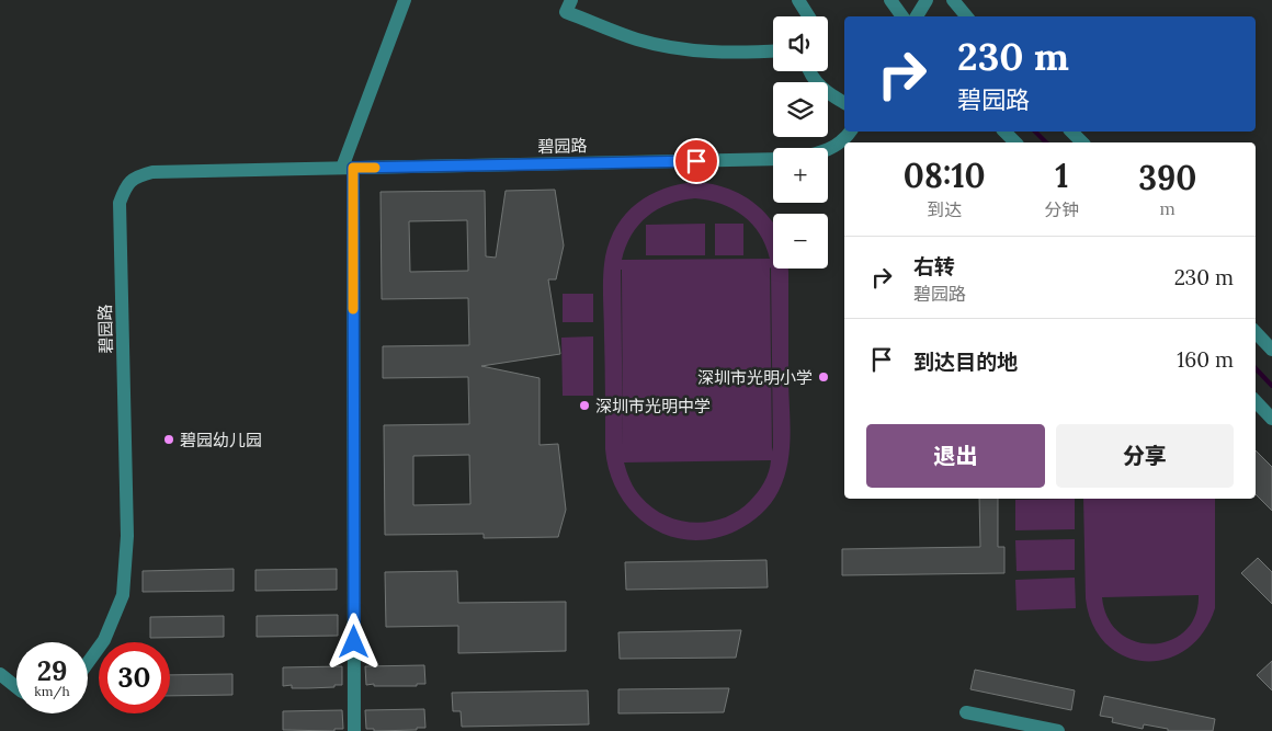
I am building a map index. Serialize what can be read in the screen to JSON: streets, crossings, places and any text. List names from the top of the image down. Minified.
{"streets":{"street":["碧园路"]},"places":["深圳市光明小学","深圳市光明中学","碧园幼儿园"],"page":{"map_buttons":["+","−"],"turn":["230 m","碧园路"],"eta":["08:10","到达","1","分钟","390","m"],"list":[{"name":"右转","note":"碧园路","value":"230 m"},{"name":"到达目的地","value":"160 m"}],"buttons":["退出","分享"],"speed":"29 km/h","limit":"30"}}
